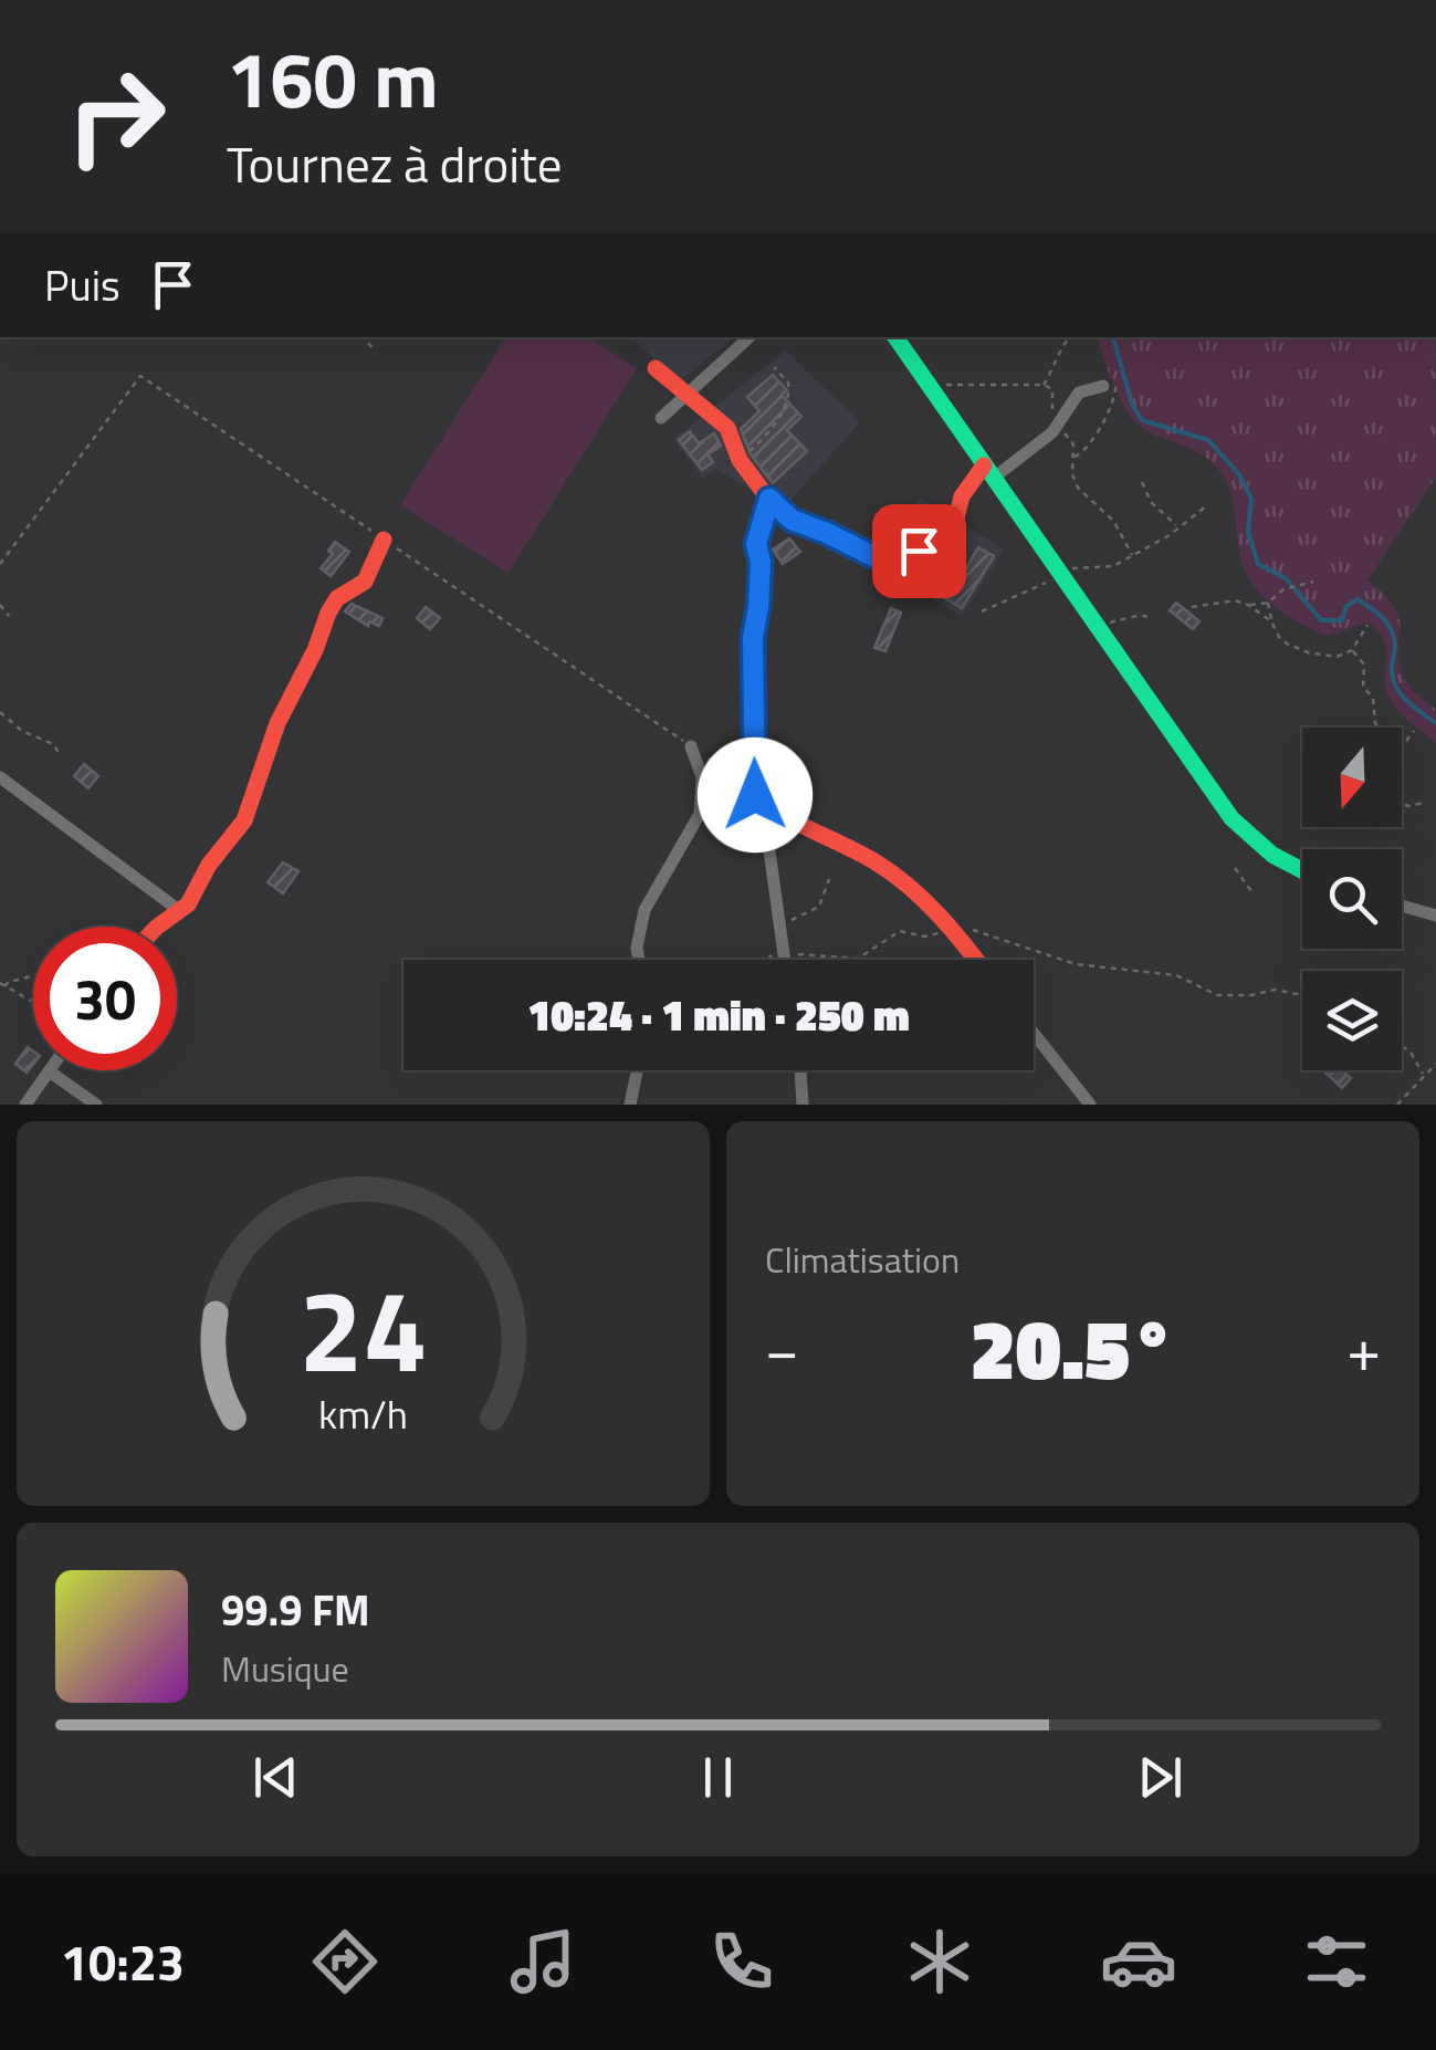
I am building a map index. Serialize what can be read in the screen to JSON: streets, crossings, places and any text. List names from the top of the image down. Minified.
{"north":"bottom","page":{"turn":["160 m","Tournez à droite"],"then":"Puis","limit":"30","trip":"10:24 · 1 min · 250 m","tile":"Climatisation","heat":["−","20.5°","+"],"song":["99.9 FM","Musique"],"tabs":"10:23","gauge":["24","km/h"]}}
